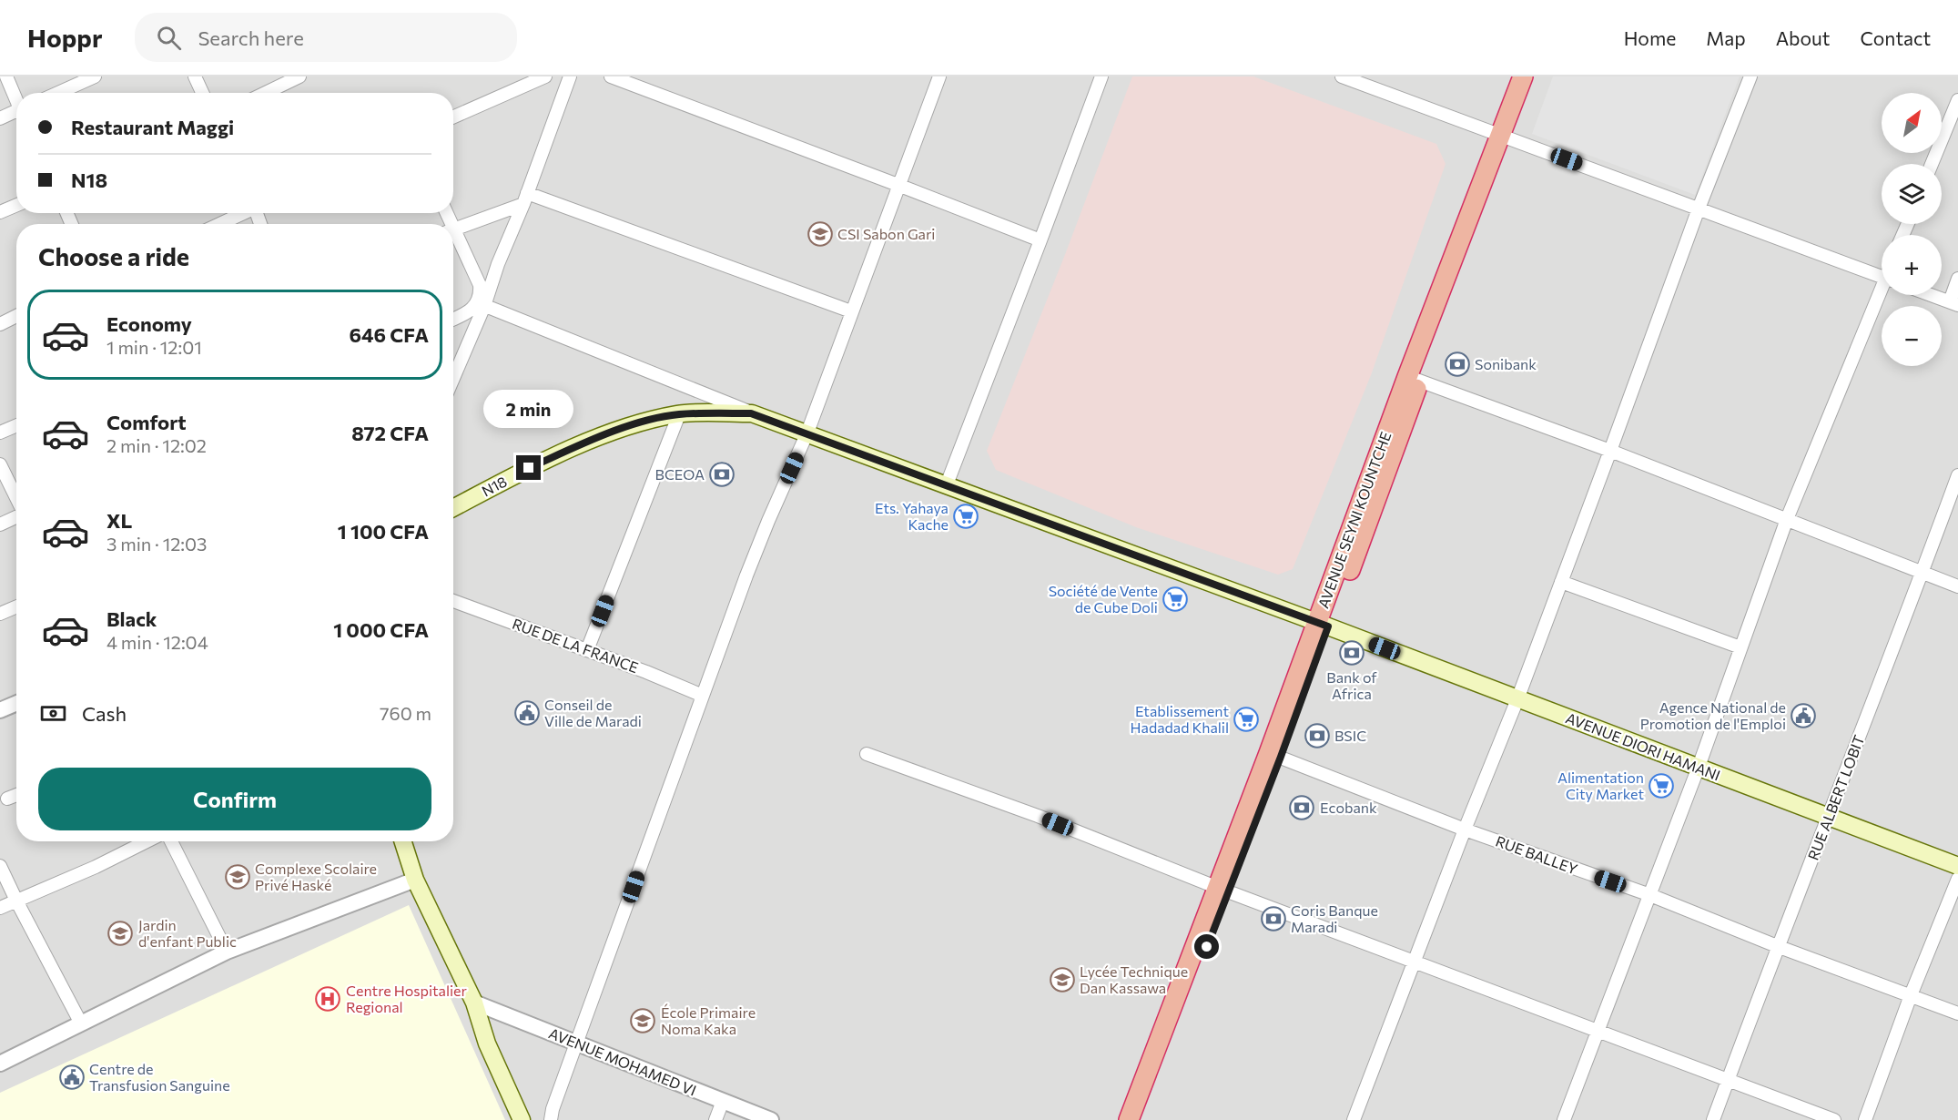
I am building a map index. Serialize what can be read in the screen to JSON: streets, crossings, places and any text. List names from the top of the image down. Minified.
{"streets":{"highway":["AVENUE SEYNI KOUNTCHE"],"main road":["N18","AVENUE DIORI HAMANI"],"street":["RUE DE LA FRANCE","RUE ALBERT LOBIT","RUE BALLEY","AVENUE MOHAMED VI"]},"crossings":[["N18","AVENUE SEYNI KOUNTCHE"],["N18","AVENUE DIORI HAMANI"],["AVENUE SEYNI KOUNTCHE","AVENUE DIORI HAMANI"],["AVENUE SEYNI KOUNTCHE","RUE BALLEY"],["AVENUE DIORI HAMANI","RUE ALBERT LOBIT"],["RUE ALBERT LOBIT","RUE BALLEY"]],"places":{"school or university":["CSI Sabon Gari","Complexe Scolaire Privé Haské","Jardin d'enfant Public","Lycée Technique Dan Kassawa","École Primaire Noma Kaka"],"bank":["Sonibank","BCEOA","Bank of Africa","BSIC","Ecobank","Coris Banque Maradi"],"supermarket":["Ets. Yahaya Kache","Société de Vente de Cube Doli","Etablissement Hadadad Khalil","Alimentation City Market"],"public building":["Conseil de Ville de Maradi","Agence National de Promotion de l'Emploi","Centre de Transfusion Sanguine"],"hospital":["Centre Hospitalier Regional"]},"north":"top right","page":{"header":"Hoppr","search":"Search here","nav":["Home","Map","About","Contact"],"map_buttons":["+","−"],"banner":["Restaurant Maggi","N18"],"heading":"Choose a ride","list":[{"name":"Economy","note":"1 min · 12:01","value":"646 CFA"},{"name":"Comfort","note":"2 min · 12:02","value":"872 CFA"},{"name":"XL","note":"3 min · 12:03","value":"1 100 CFA"},{"name":"Black","note":"4 min · 12:04","value":"1 000 CFA"}],"bubble":"2 min","pay":["Cash","760 m"],"buttons":"Confirm"}}
